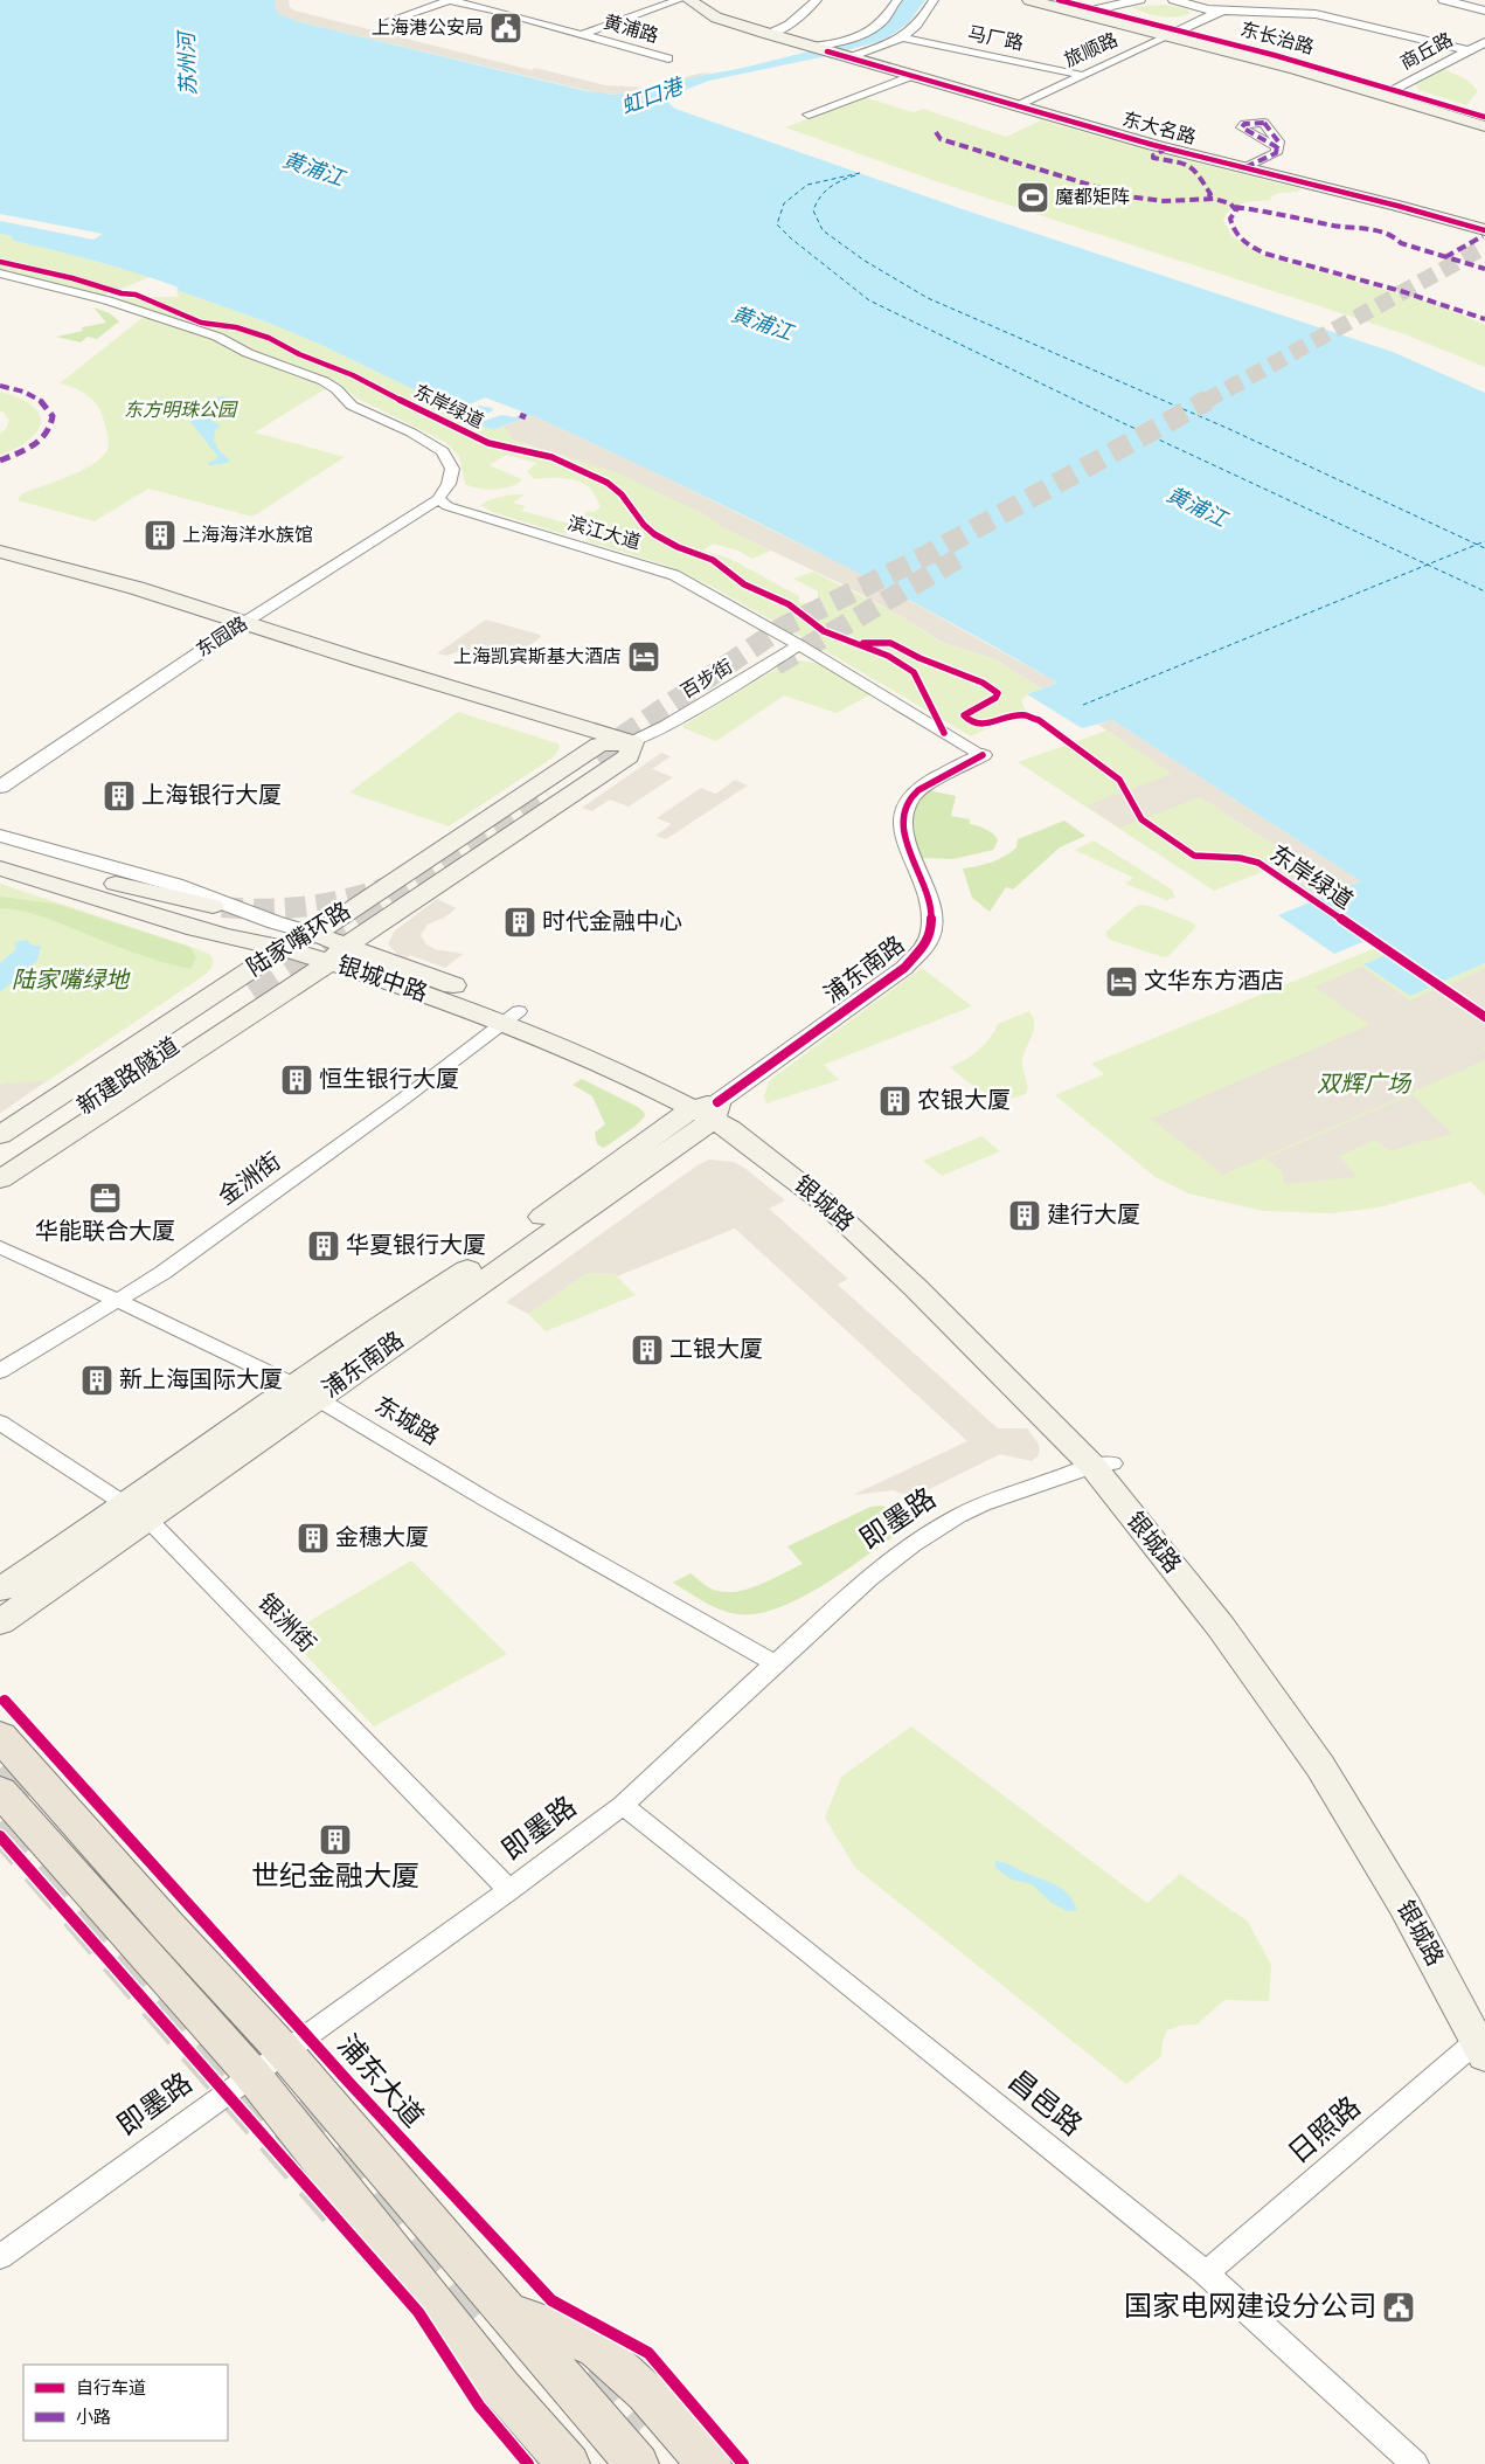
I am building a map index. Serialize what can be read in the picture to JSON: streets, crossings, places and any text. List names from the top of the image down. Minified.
{"streets":{"main road":["东长治路","东大名路","陆家嘴环路","浦东南路","银城中路","新建路隧道","银城路","浦东大道"],"street":["黄浦路","马厂路","旅顺路","商丘路","滨江大道","东园路","百步街","金洲街","东城路","即墨路","银洲街","昌邑路","日照路"],"cycle path":["东岸绿道"]},"crossings":[["马厂路","旅顺路"],["东长治路","旅顺路"],["东长治路","商丘路"],["旅顺路","东大名路"],["滨江大道","东园路"],["滨江大道","百步街"],["滨江大道","浦东南路"],["百步街","陆家嘴环路"],["陆家嘴环路","银城中路"],["陆家嘴环路","新建路隧道"],["浦东南路","银城中路"],["浦东南路","银城路"],["浦东南路","东城路"],["浦东南路","银洲街"],["银城中路","金洲街"],["银城中路","银城路"],["金洲街","东城路"],["银城路","即墨路"],["银城路","日照路"],["东城路","即墨路"],["即墨路","银洲街"],["即墨路","浦东大道"],["即墨路","昌邑路"],["昌邑路","日照路"]],"water":["苏州河","虹口港","黄浦江"],"parks":["东方明珠公园","陆家嘴绿地","双辉广场"],"places":{"public building":["上海港公安局","国家电网建设分公司"],"sports":["魔都矩阵"],"building":["上海海洋水族馆","上海银行大厦","时代金融中心","恒生银行大厦","农银大厦","建行大厦","华夏银行大厦","工银大厦","新上海国际大厦","金穗大厦","世纪金融大厦"],"hotel":["上海凯宾斯基大酒店","文华东方酒店"],"office":["华能联合大厦"]},"legend":["自行车道","小路"]}
